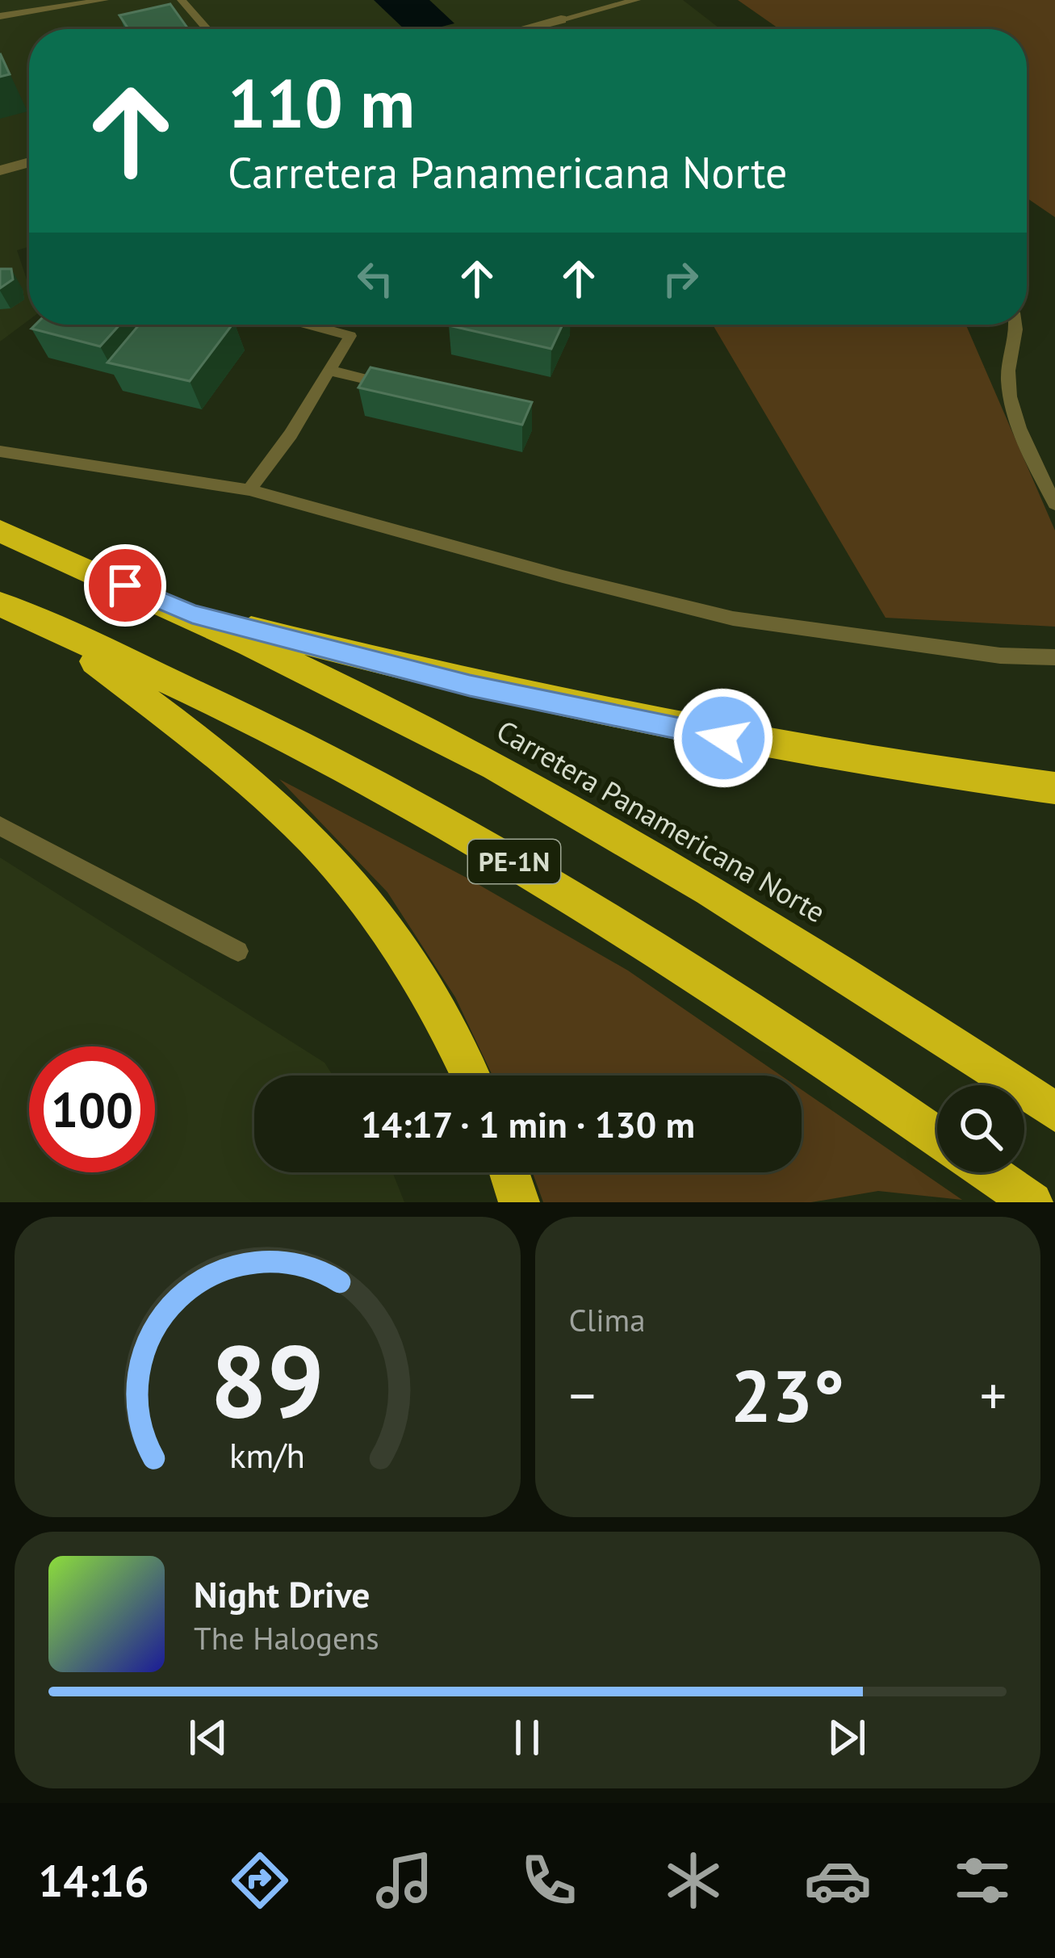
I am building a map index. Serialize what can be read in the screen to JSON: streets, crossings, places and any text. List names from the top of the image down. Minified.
{"streets":{"highway":["Carretera Panamericana Norte","PE-1N"]},"page":{"turn":["110 m","Carretera Panamericana Norte"],"limit":"100","trip":"14:17 · 1 min · 130 m","tile":"Clima","heat":["−","23°","+"],"song":["Night Drive","The Halogens"],"tabs":"14:16","gauge":["89","km/h"]}}
